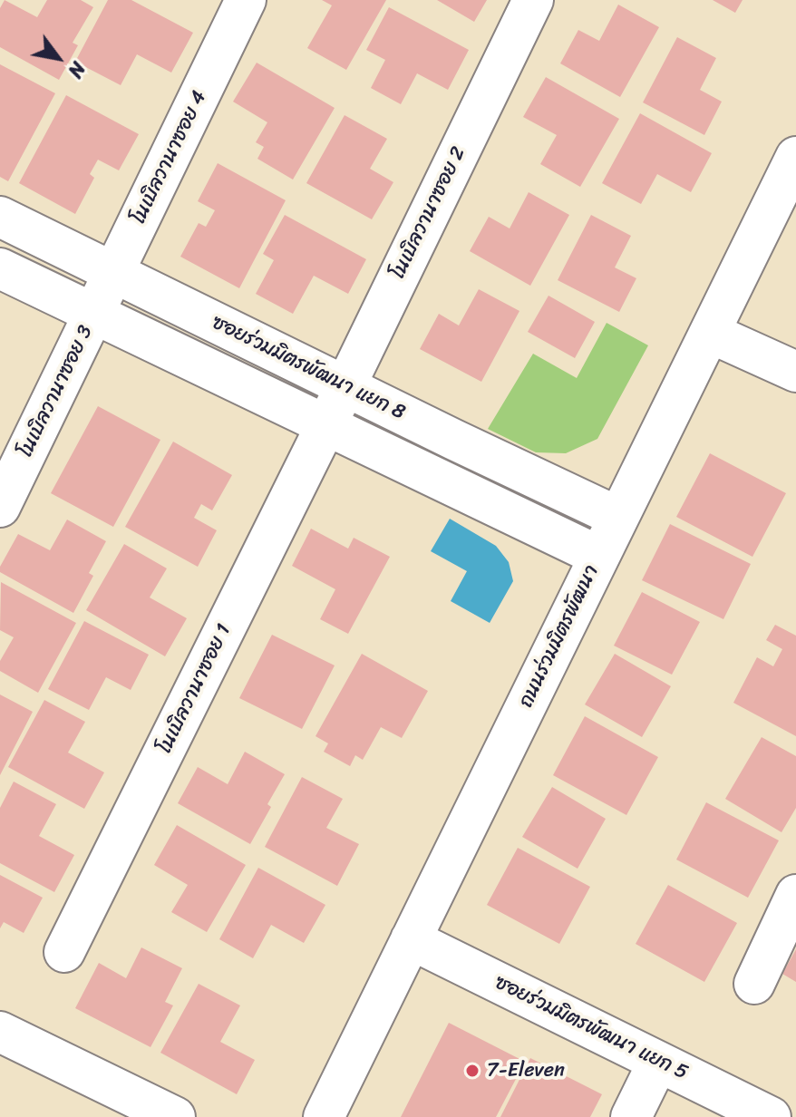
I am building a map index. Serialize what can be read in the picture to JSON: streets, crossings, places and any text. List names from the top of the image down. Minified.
{"streets":{"street":["โนเบิลวานาซอย 4","โนเบิลวานาซอย 2","ซอยร่วมมิตรพัฒนา แยก 8","โนเบิลวานาซอย 3","ถนนร่วมมิตรพัฒนา","โนเบิลวานาซอย 1","ซอยร่วมมิตรพัฒนา แยก 5"]},"crossings":[["โนเบิลวานาซอย 4","ซอยร่วมมิตรพัฒนา แยก 8"],["โนเบิลวานาซอย 4","โนเบิลวานาซอย 3"],["โนเบิลวานาซอย 2","ซอยร่วมมิตรพัฒนา แยก 8"],["โนเบิลวานาซอย 2","โนเบิลวานาซอย 1"],["ซอยร่วมมิตรพัฒนา แยก 8","ถนนร่วมมิตรพัฒนา"],["ถนนร่วมมิตรพัฒนา","ซอยร่วมมิตรพัฒนา แยก 5"]],"places":["7-Eleven"],"north":"bottom right"}
